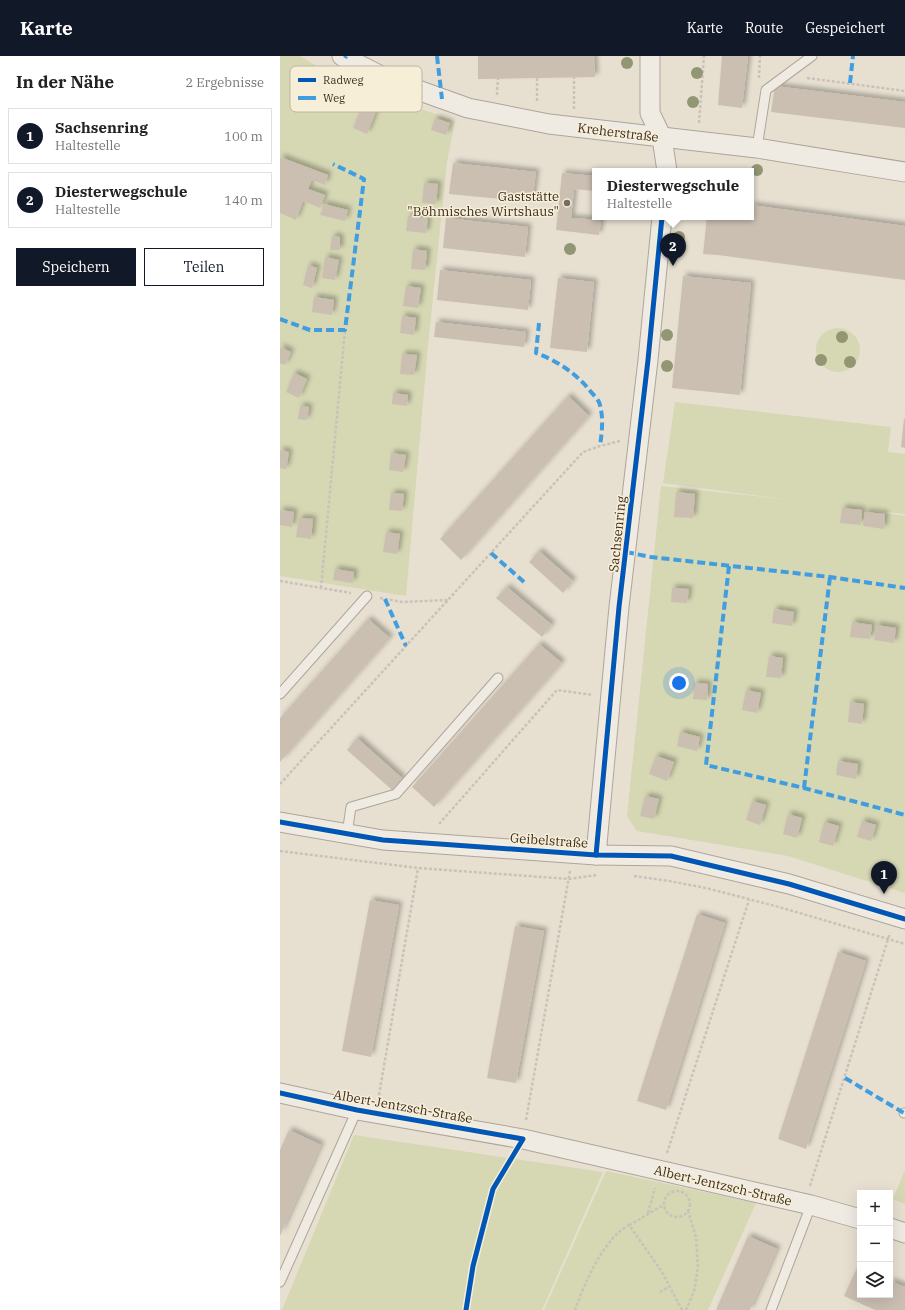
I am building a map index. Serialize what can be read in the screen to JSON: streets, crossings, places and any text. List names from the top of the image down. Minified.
{"streets":{"street":["Kreherstraße","Sachsenring","Geibelstraße","Albert-Jentzsch-Straße"]},"crossings":[["Sachsenring","Geibelstraße"]],"places":["Gaststätte \"Böhmisches Wirtshaus\""],"legend":["Radweg","Weg"],"page":{"header":"Karte","nav":["Karte","Route","Gespeichert"],"heading":["In der Nähe","2 Ergebnisse"],"list":[{"mark":"1","name":"Sachsenring","note":"Haltestelle","value":"100 m"},{"mark":"2","name":"Diesterwegschule","note":"Haltestelle","value":"140 m"}],"popup":["Diesterwegschule","Haltestelle"],"pins":["2","1"],"buttons":["Speichern","Teilen"],"map_buttons":["+","−"]}}
